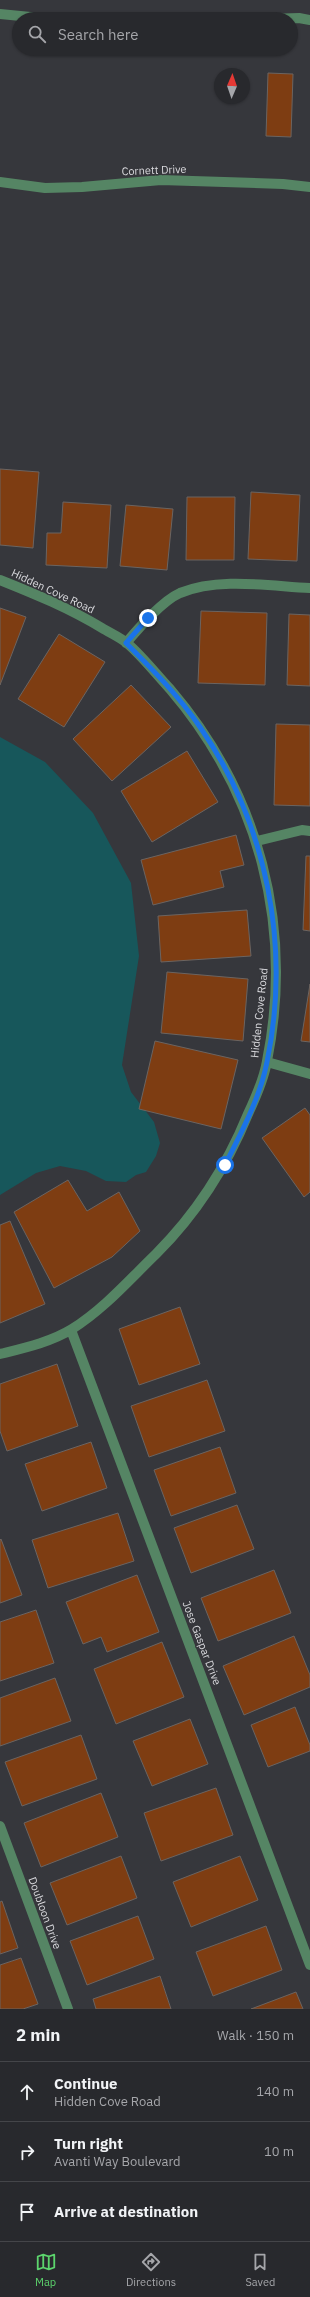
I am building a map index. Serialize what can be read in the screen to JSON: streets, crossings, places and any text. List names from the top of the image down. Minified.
{"streets":{"street":["Cornett Drive","Hidden Cove Road","Jose Gaspar Drive","Doubloon Drive"]},"crossings":[["Hidden Cove Road","Jose Gaspar Drive"]],"north":"top","page":{"search":"Search here","heading":["2 min","Walk · 150 m"],"list":[["Continue","Hidden Cove Road","140 m"],["Turn right","Avanti Way Boulevard","10 m"],"Arrive at destination"],"nav":["Map","Directions","Saved"]}}
